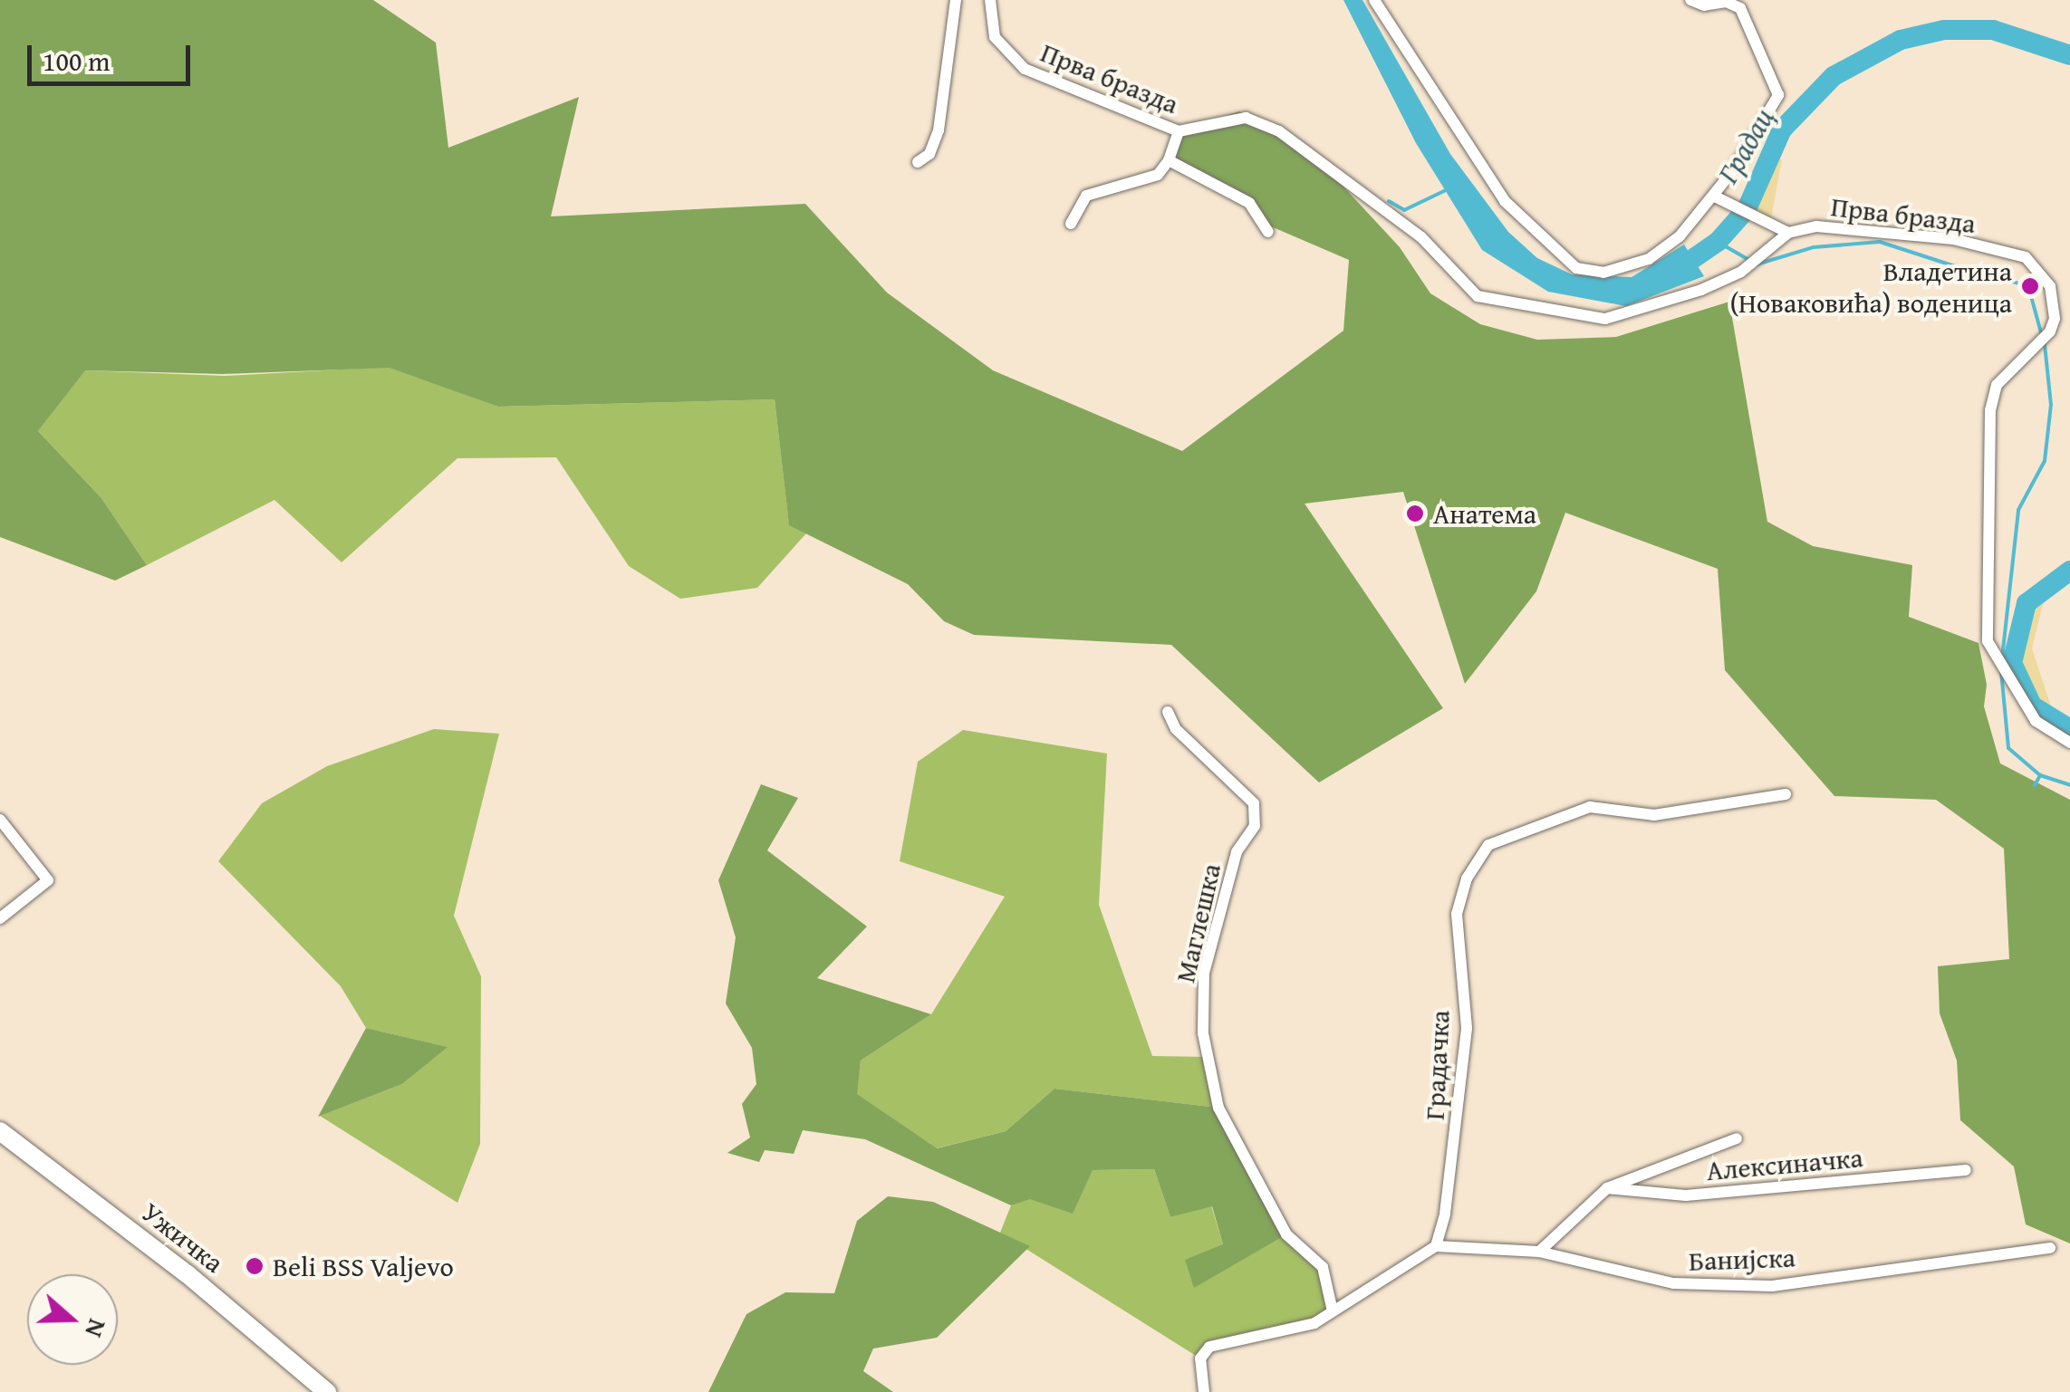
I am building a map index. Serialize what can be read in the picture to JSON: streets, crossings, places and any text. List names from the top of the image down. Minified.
{"streets":{"main road":["Ужичка"],"street":["Прва бразда","Маглешка","Градачка","Алексиначка","Банијска"]},"crossings":[["Градачка","Банијска"]],"water":["Градац"],"places":["Владетина (Новаковића) воденица","Анатема","Beli BSS Valjevo"],"scale_bar":"100 m","north":"right"}
